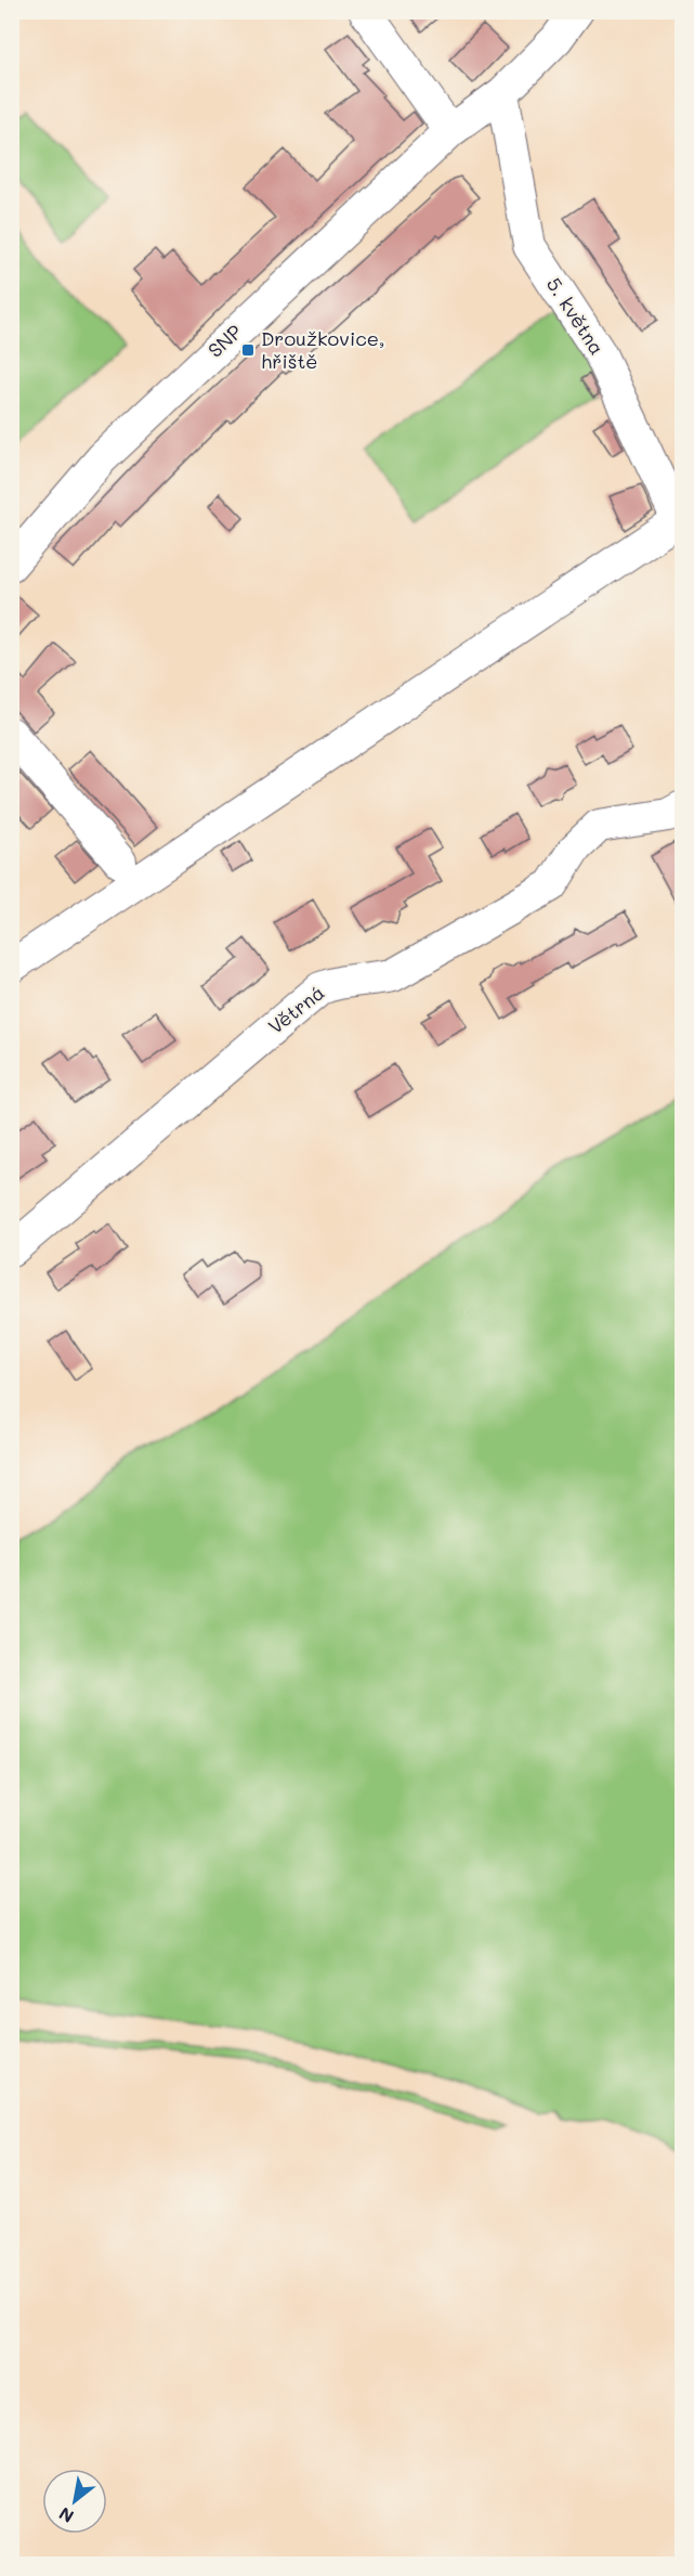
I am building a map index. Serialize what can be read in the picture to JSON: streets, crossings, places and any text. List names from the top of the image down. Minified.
{"streets":{"street":["5. května","SNP","Větrná"]},"crossings":[["5. května","SNP"]],"places":{"transit":["Droužkovice, hřiště"]},"north":"bottom left"}
